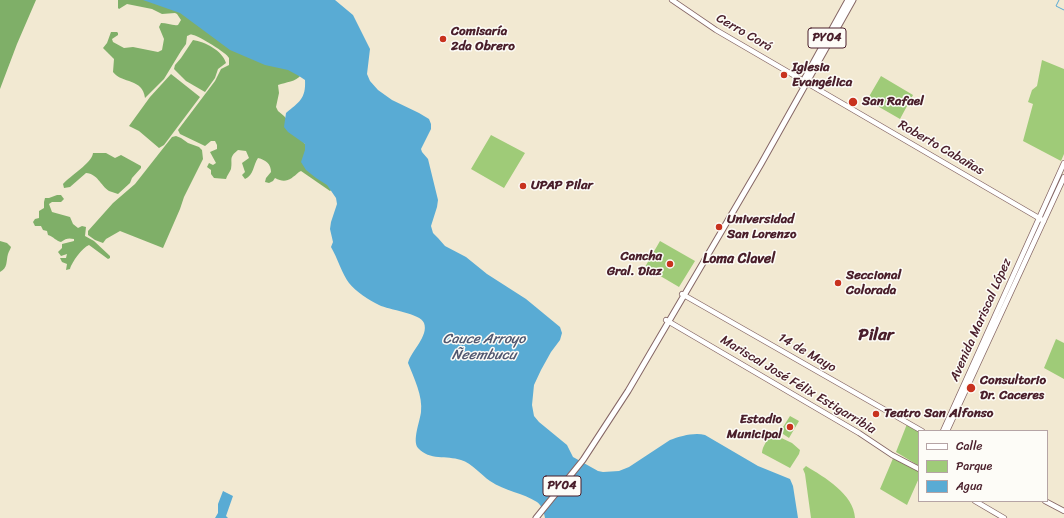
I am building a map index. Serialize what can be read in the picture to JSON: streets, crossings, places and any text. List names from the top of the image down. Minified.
{"streets":{"main road":["Cerro Corá","PY04","Roberto Cabañas","Avenida Mariscal López","14 de Mayo","Mariscal José Félix Estigarribia"]},"crossings":[["Cerro Corá","PY04"],["Cerro Corá","Roberto Cabañas"],["PY04","Roberto Cabañas"],["PY04","14 de Mayo"],["PY04","Mariscal José Félix Estigarribia"],["Roberto Cabañas","Avenida Mariscal López"]],"districts":["Loma Clavel","Pilar"],"water":["Cauce Arroyo Ñeembucu"],"places":["Comisaría 2da Obrero","Iglesia Evangélica","San Rafael","UPAP Pilar","Universidad San Lorenzo","Cancha Gral. Diaz","Seccional Colorada","Consultorio Dr. Caceres","Teatro San Alfonso","Estadio Municipal"],"legend":["Calle","Parque","Agua"]}
